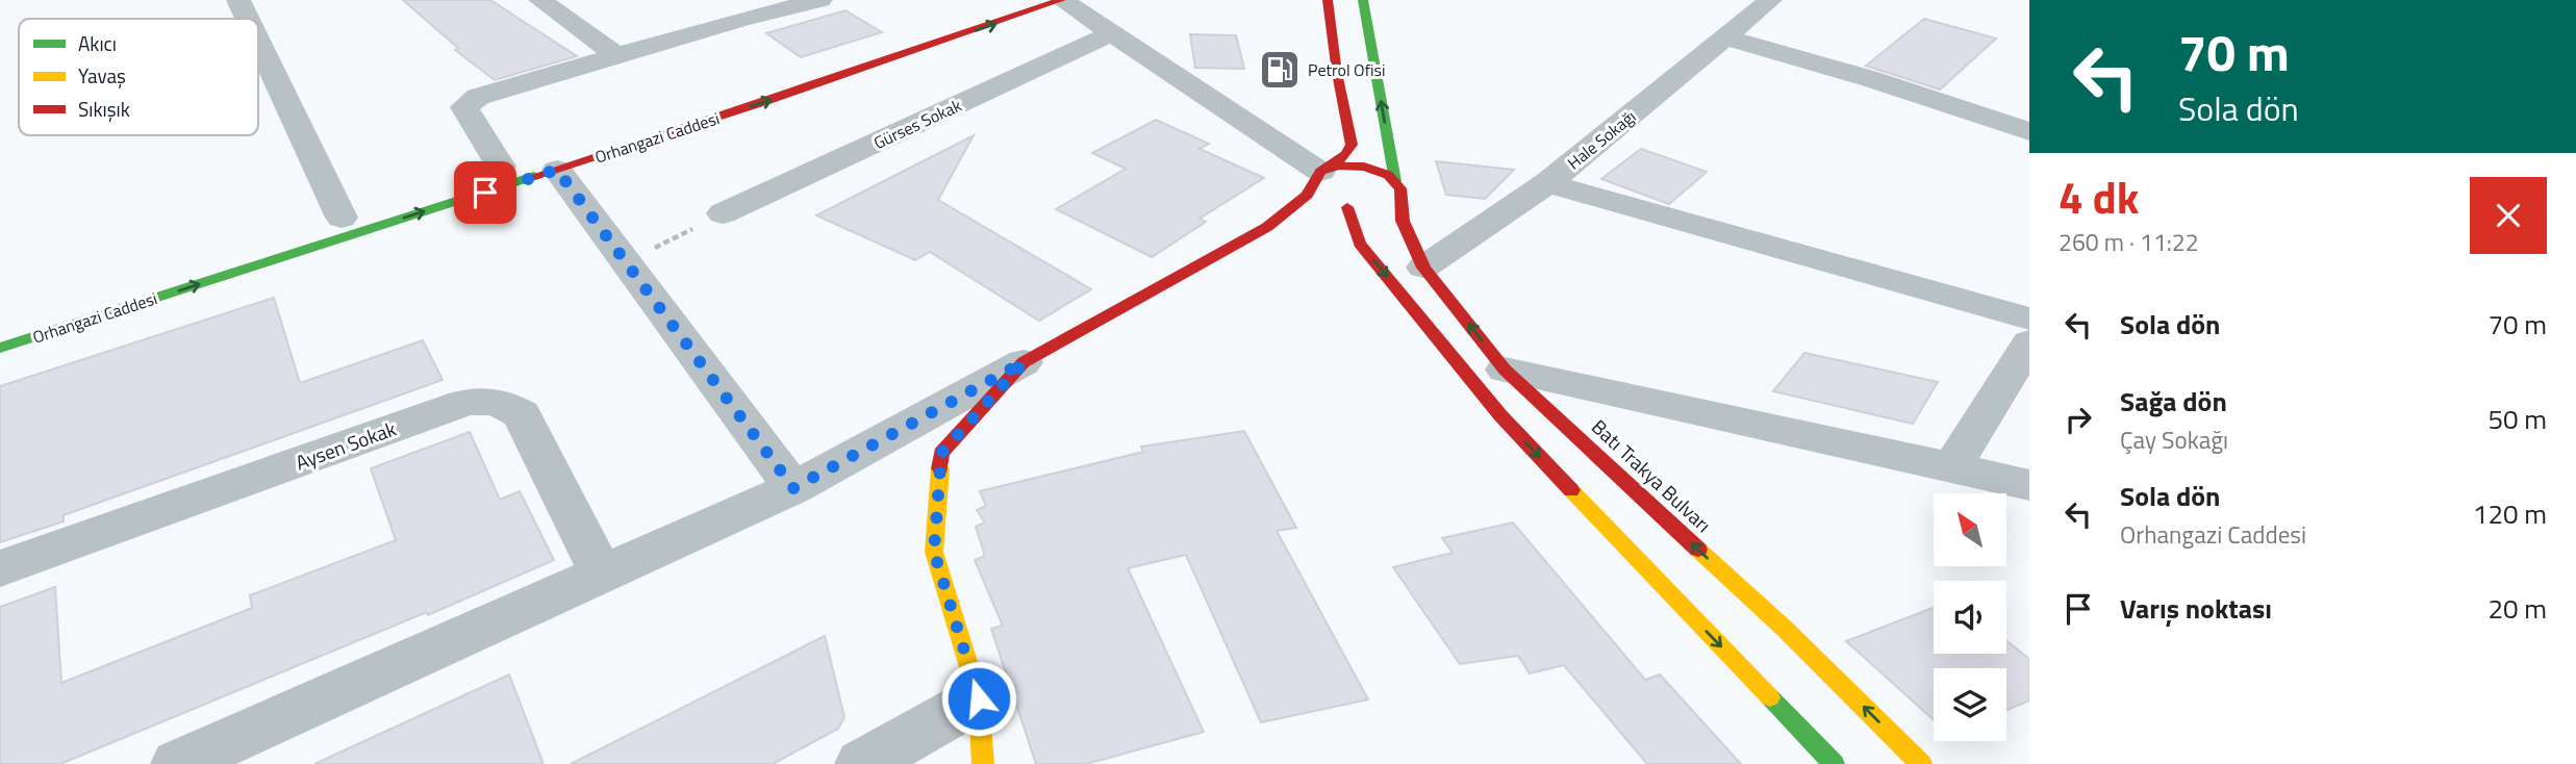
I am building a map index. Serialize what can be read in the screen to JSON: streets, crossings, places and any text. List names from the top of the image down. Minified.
{"streets":{"main road":["Orhangazi Caddesi","Batı Trakya Bulvarı"],"street":["Gürses Sokak","Hale Sokağı","Aysen Sokak"]},"crossings":[["Hale Sokağı","Batı Trakya Bulvarı"]],"one_way":["Orhangazi Caddesi"],"places":{"fuel station":["Petrol Ofisi"]},"legend":["Akıcı","Yavaş","Sıkışık"],"north":"top left","page":{"turn":["70 m","Sola dön"],"heading":["4 dk","260 m · 11:22"],"list":[{"name":"Sola dön","value":"70 m"},{"name":"Sağa dön","note":"Çay Sokağı","value":"50 m"},{"name":"Sola dön","note":"Orhangazi Caddesi","value":"120 m"},{"name":"Varış noktası","value":"20 m"}]}}
